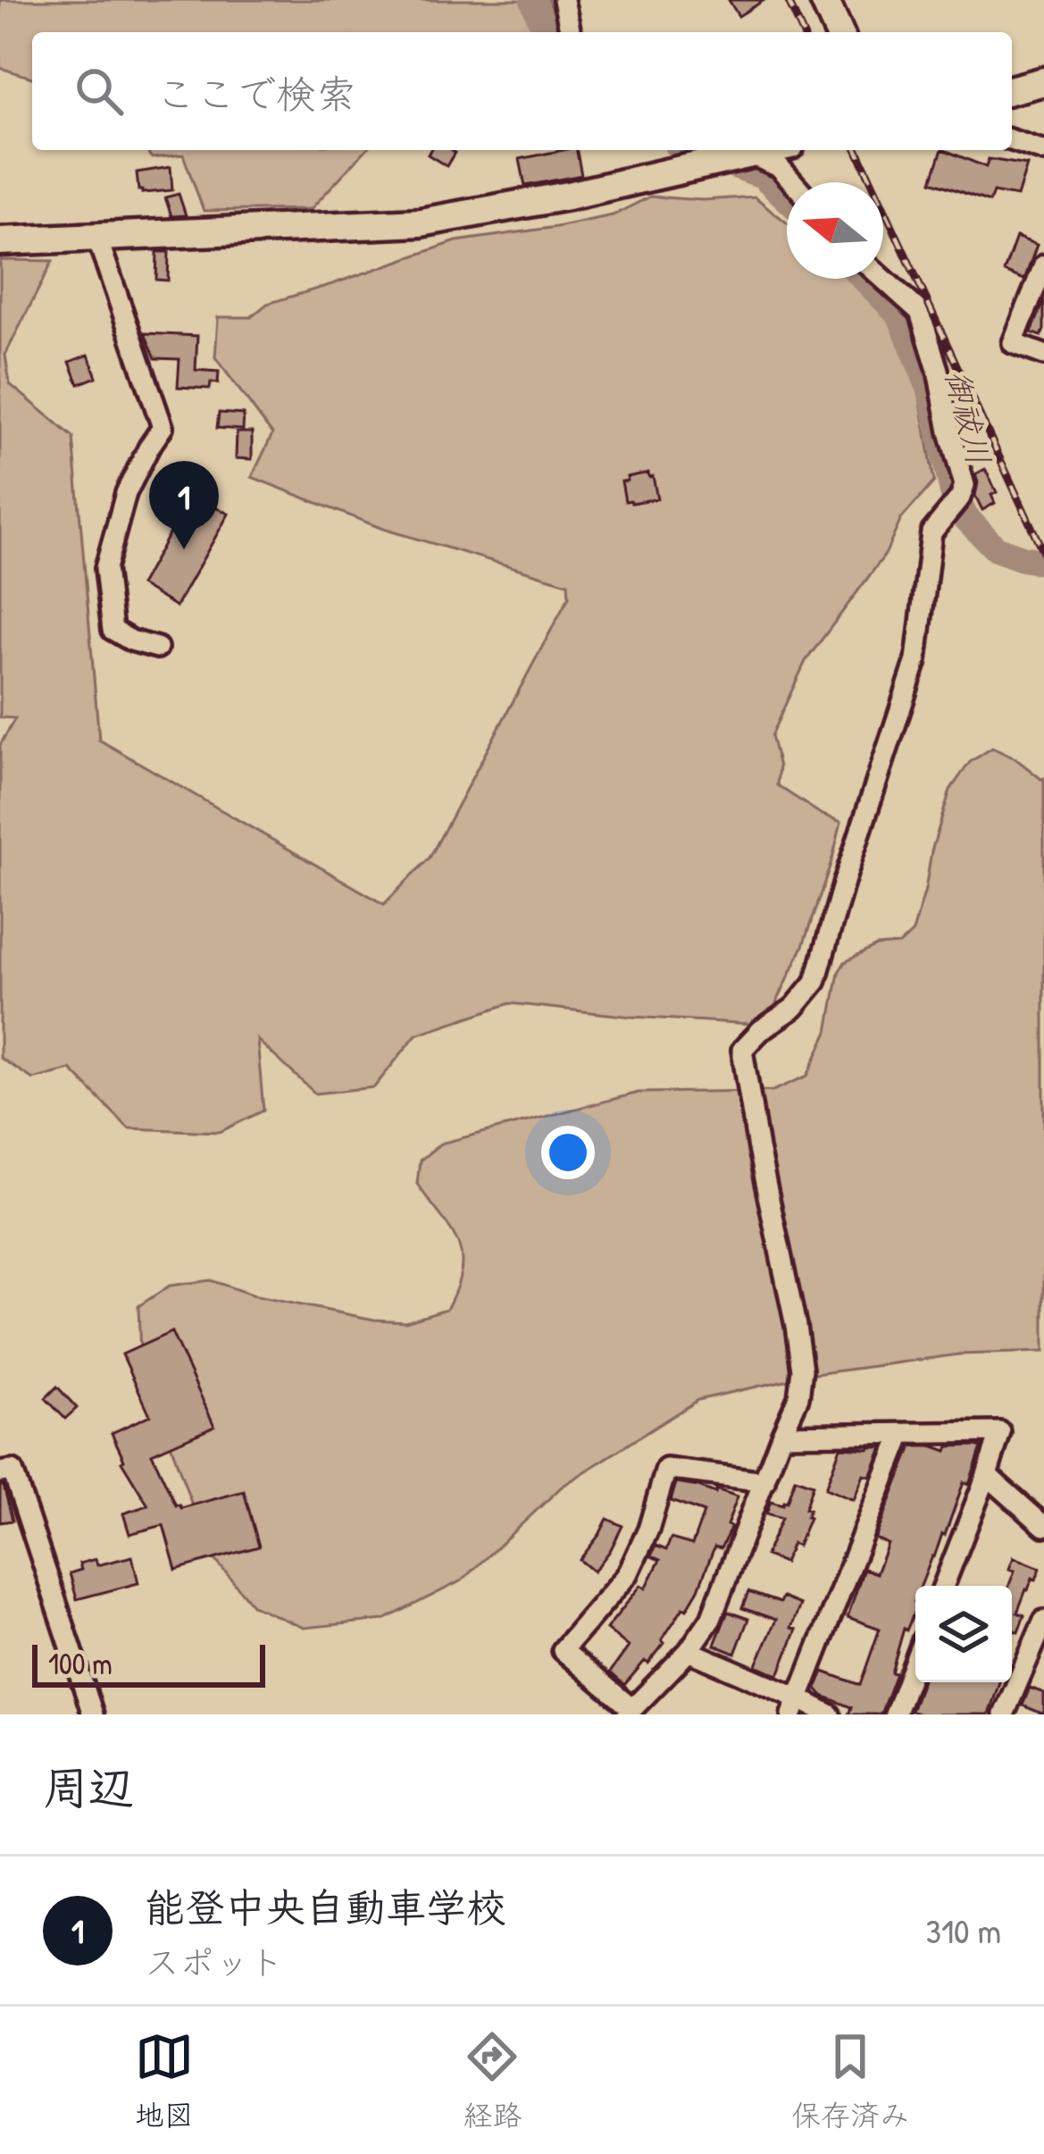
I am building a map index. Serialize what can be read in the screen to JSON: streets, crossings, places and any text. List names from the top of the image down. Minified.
{"water":["御祓川"],"scale_bar":"100 m","north":"left","page":{"search":"ここで検索","pins":"1","scale":"100 m","heading":"周辺","list":[{"mark":"1","name":"能登中央自動車学校","note":"スポット","value":"310 m"}],"nav":["地図","経路","保存済み"]}}
